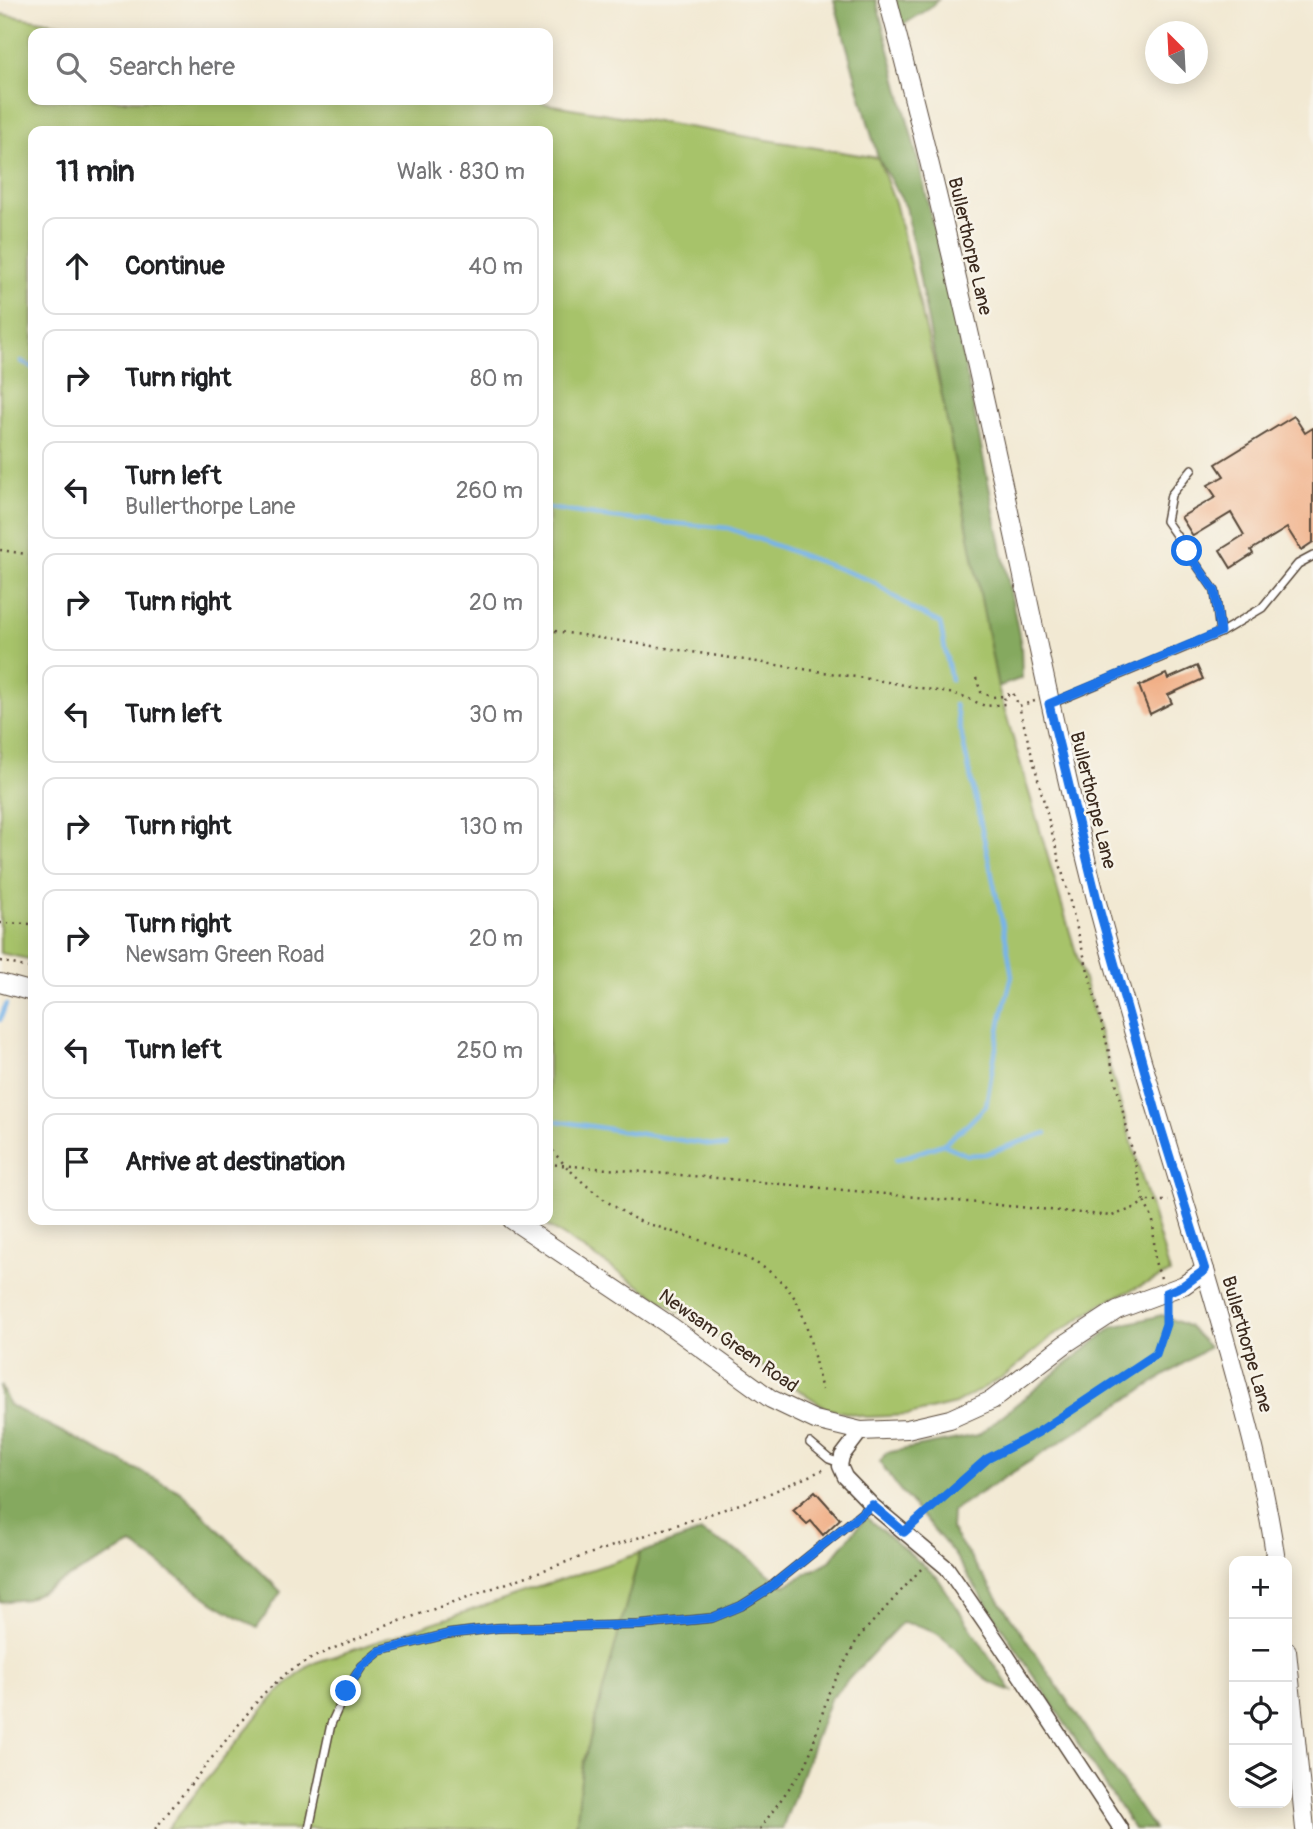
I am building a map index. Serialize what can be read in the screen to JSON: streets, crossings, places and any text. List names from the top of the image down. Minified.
{"streets":{"street":["Bullerthorpe Lane","Newsam Green Road"]},"crossings":[["Bullerthorpe Lane","Newsam Green Road"]],"north":"top left","page":{"search":"Search here","heading":["11 min","Walk · 830 m"],"list":[["Continue","40 m"],["Turn right","80 m"],["Turn left","Bullerthorpe Lane","260 m"],["Turn right","20 m"],["Turn left","30 m"],["Turn right","130 m"],["Turn right","Newsam Green Road","20 m"],["Turn left","250 m"],"Arrive at destination"],"map_buttons":["+","−"]}}
